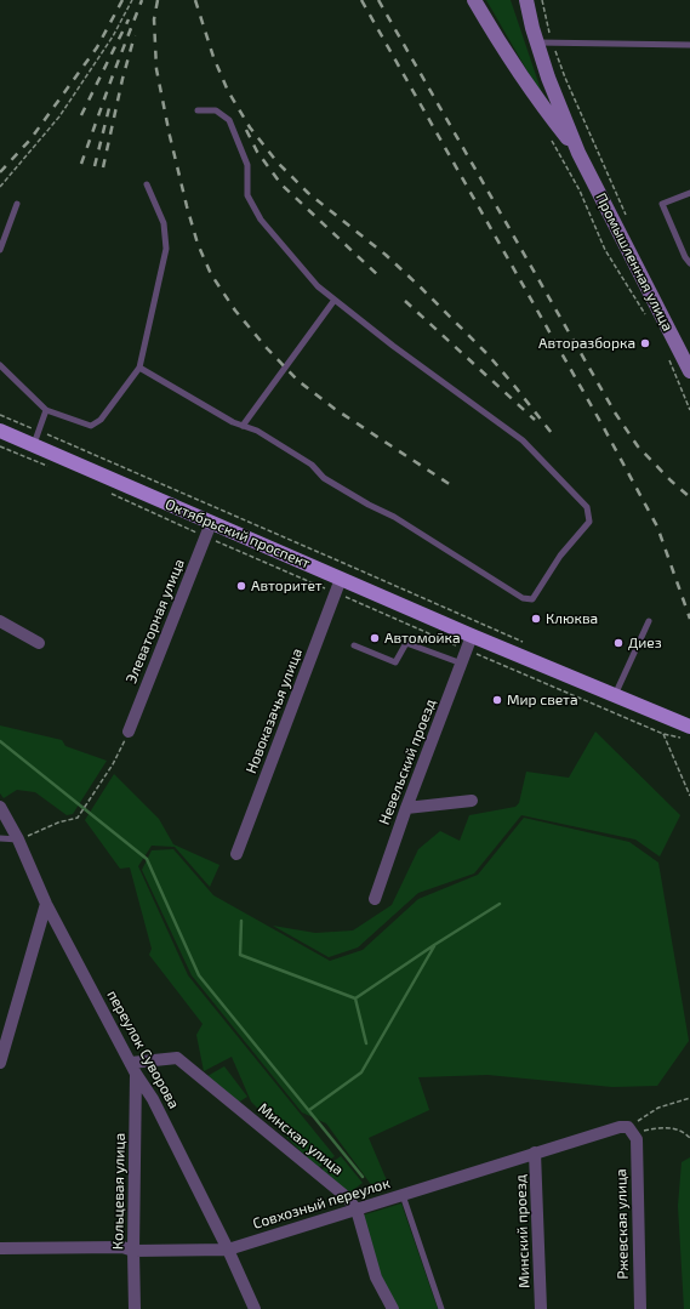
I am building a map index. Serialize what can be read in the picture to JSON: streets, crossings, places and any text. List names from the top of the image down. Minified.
{"streets":{"main road":["Промышленная улица","Октябрьский проспект"],"street":["Элеваторная улица","Новоказачья улица","Невельский проезд","переулок Суворова","Минская улица","Кольцевая улица","Совхозный переулок","Ржевская улица","Минский проезд"]},"crossings":[["Октябрьский проспект","Элеваторная улица"],["Октябрьский проспект","Новоказачья улица"],["Октябрьский проспект","Невельский проезд"],["переулок Суворова","Минская улица"],["переулок Суворова","Кольцевая улица"],["переулок Суворова","Совхозный переулок"],["Минская улица","Кольцевая улица"],["Минская улица","Совхозный переулок"],["Кольцевая улица","Совхозный переулок"],["Совхозный переулок","Ржевская улица"],["Совхозный переулок","Минский проезд"]],"places":["Авторазборка","Авторитет","Клюква","Автомойка","Диез","Мир света"]}
